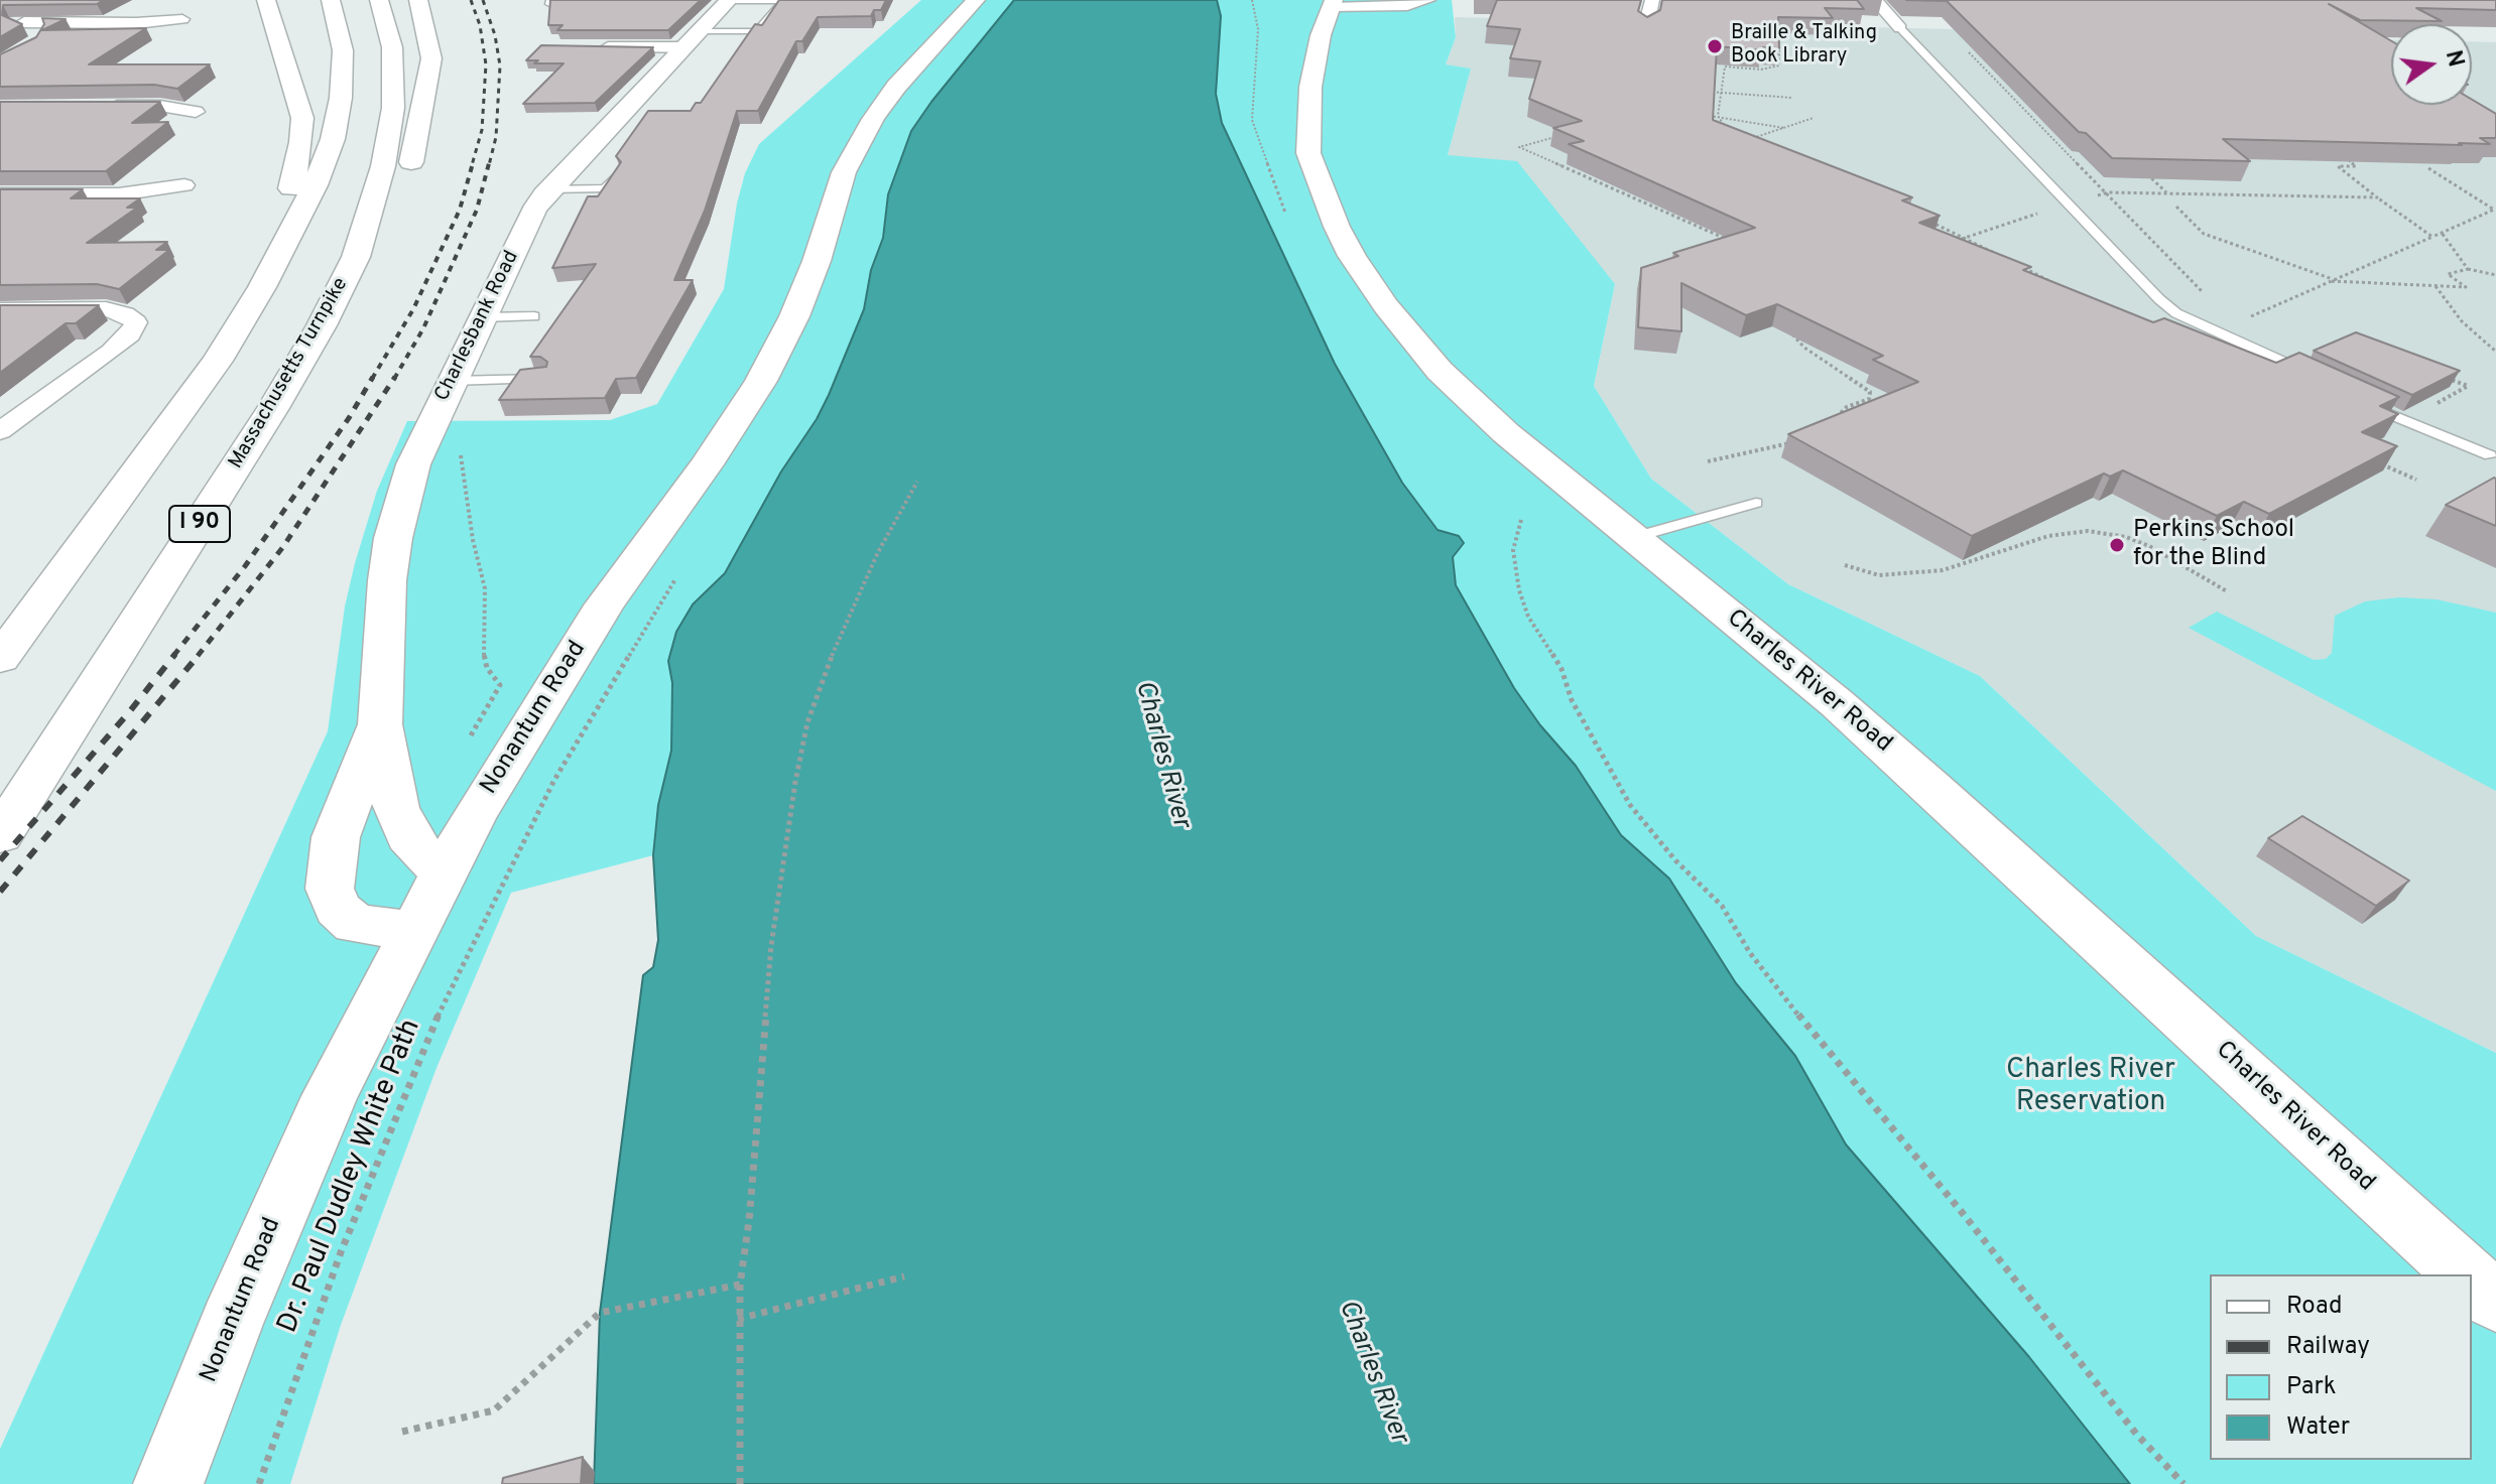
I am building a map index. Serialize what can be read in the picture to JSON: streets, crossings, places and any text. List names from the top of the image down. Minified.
{"streets":{"main road":["Charlesbank Road","Massachusetts Turnpike","I 90","Charles River Road","Nonantum Road"],"path":["Dr. Paul Dudley White Path"]},"crossings":[["Charlesbank Road","Nonantum Road"]],"water":["Charles River"],"parks":["Charles River Reservation"],"places":["Braille & Talking Book Library","Perkins School for the Blind"],"legend":["Road","Railway","Park","Water"],"north":"right"}
